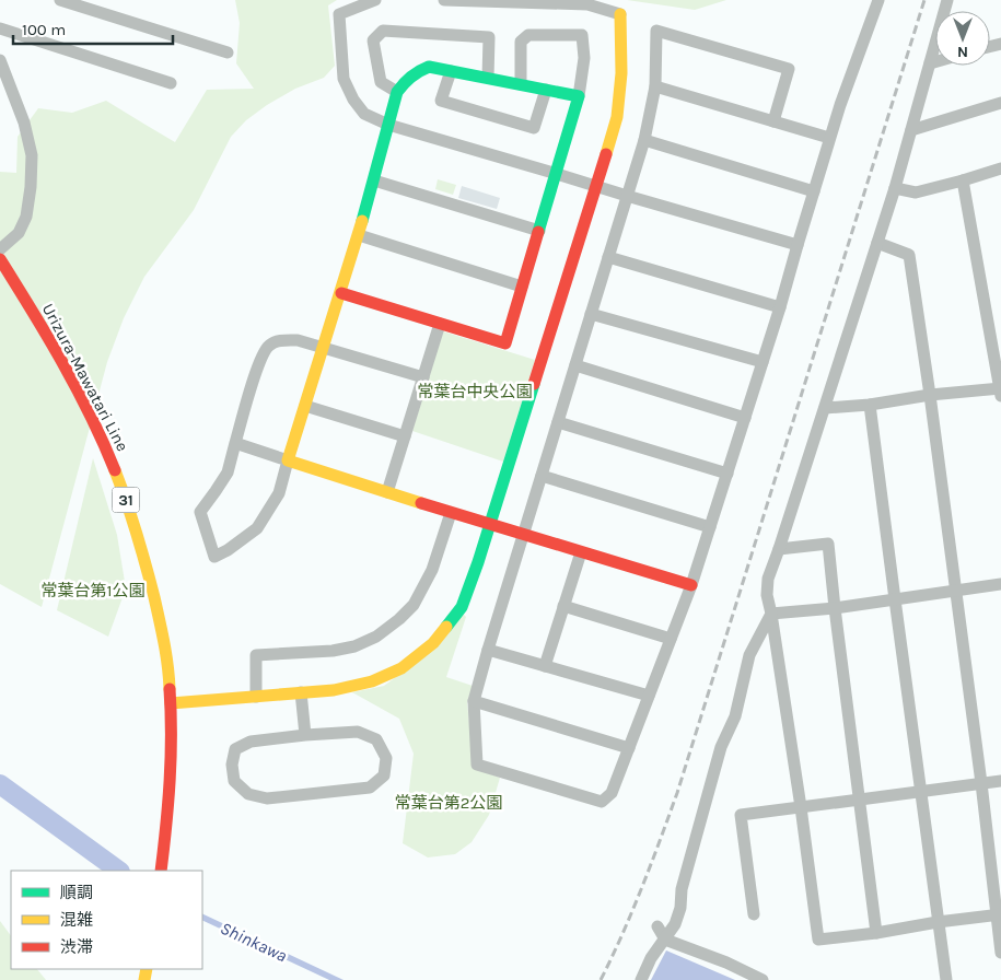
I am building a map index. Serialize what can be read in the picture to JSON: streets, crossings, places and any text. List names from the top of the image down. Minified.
{"streets":{"street":["Urizura-Mawatari Line","31"]},"water":["Shinkawa"],"parks":["常葉台中央公園","常葉台第1公園","常葉台第2公園"],"legend":["順調","混雑","渋滞"],"scale_bar":"100 m","north":"bottom"}
